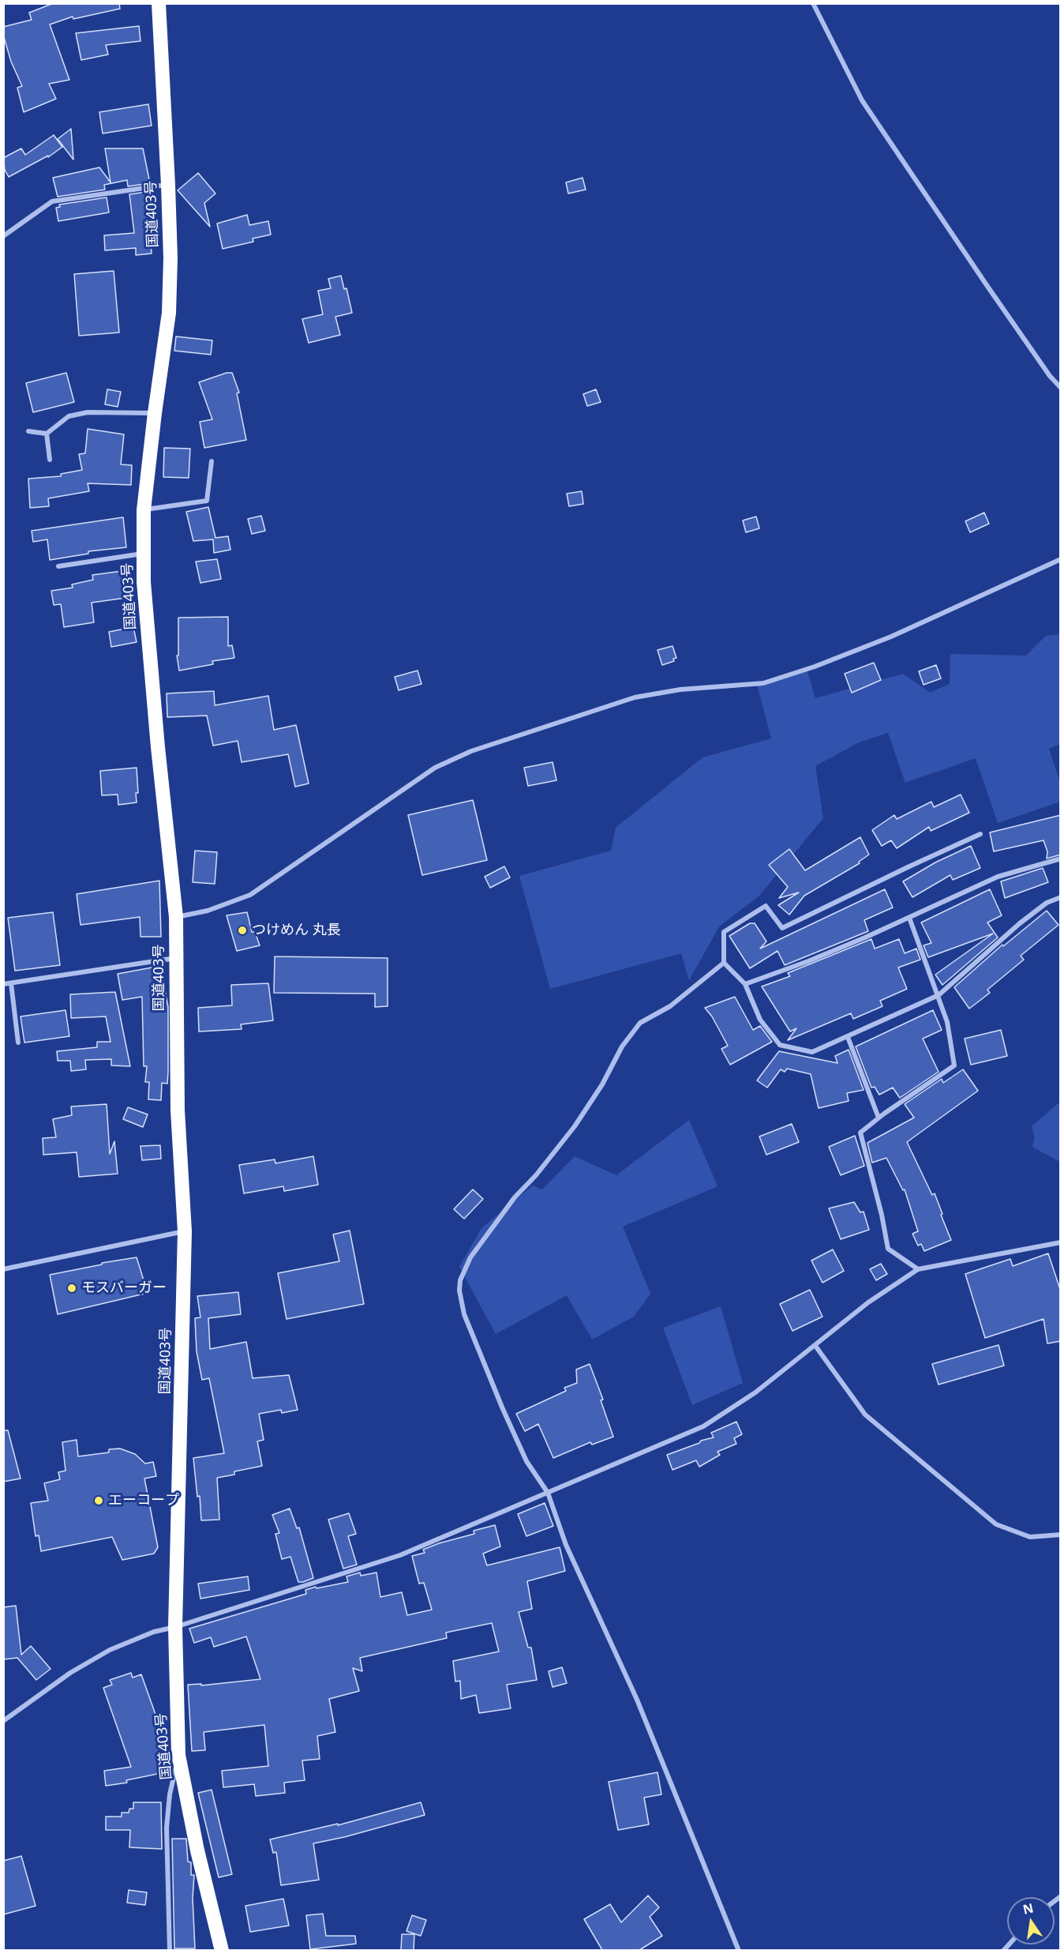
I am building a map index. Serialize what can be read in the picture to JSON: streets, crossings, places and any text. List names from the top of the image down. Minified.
{"streets":{"highway":["国道403号"]},"places":["つけめん 丸長","モスバーガー","エーコープ"],"north":"top"}
